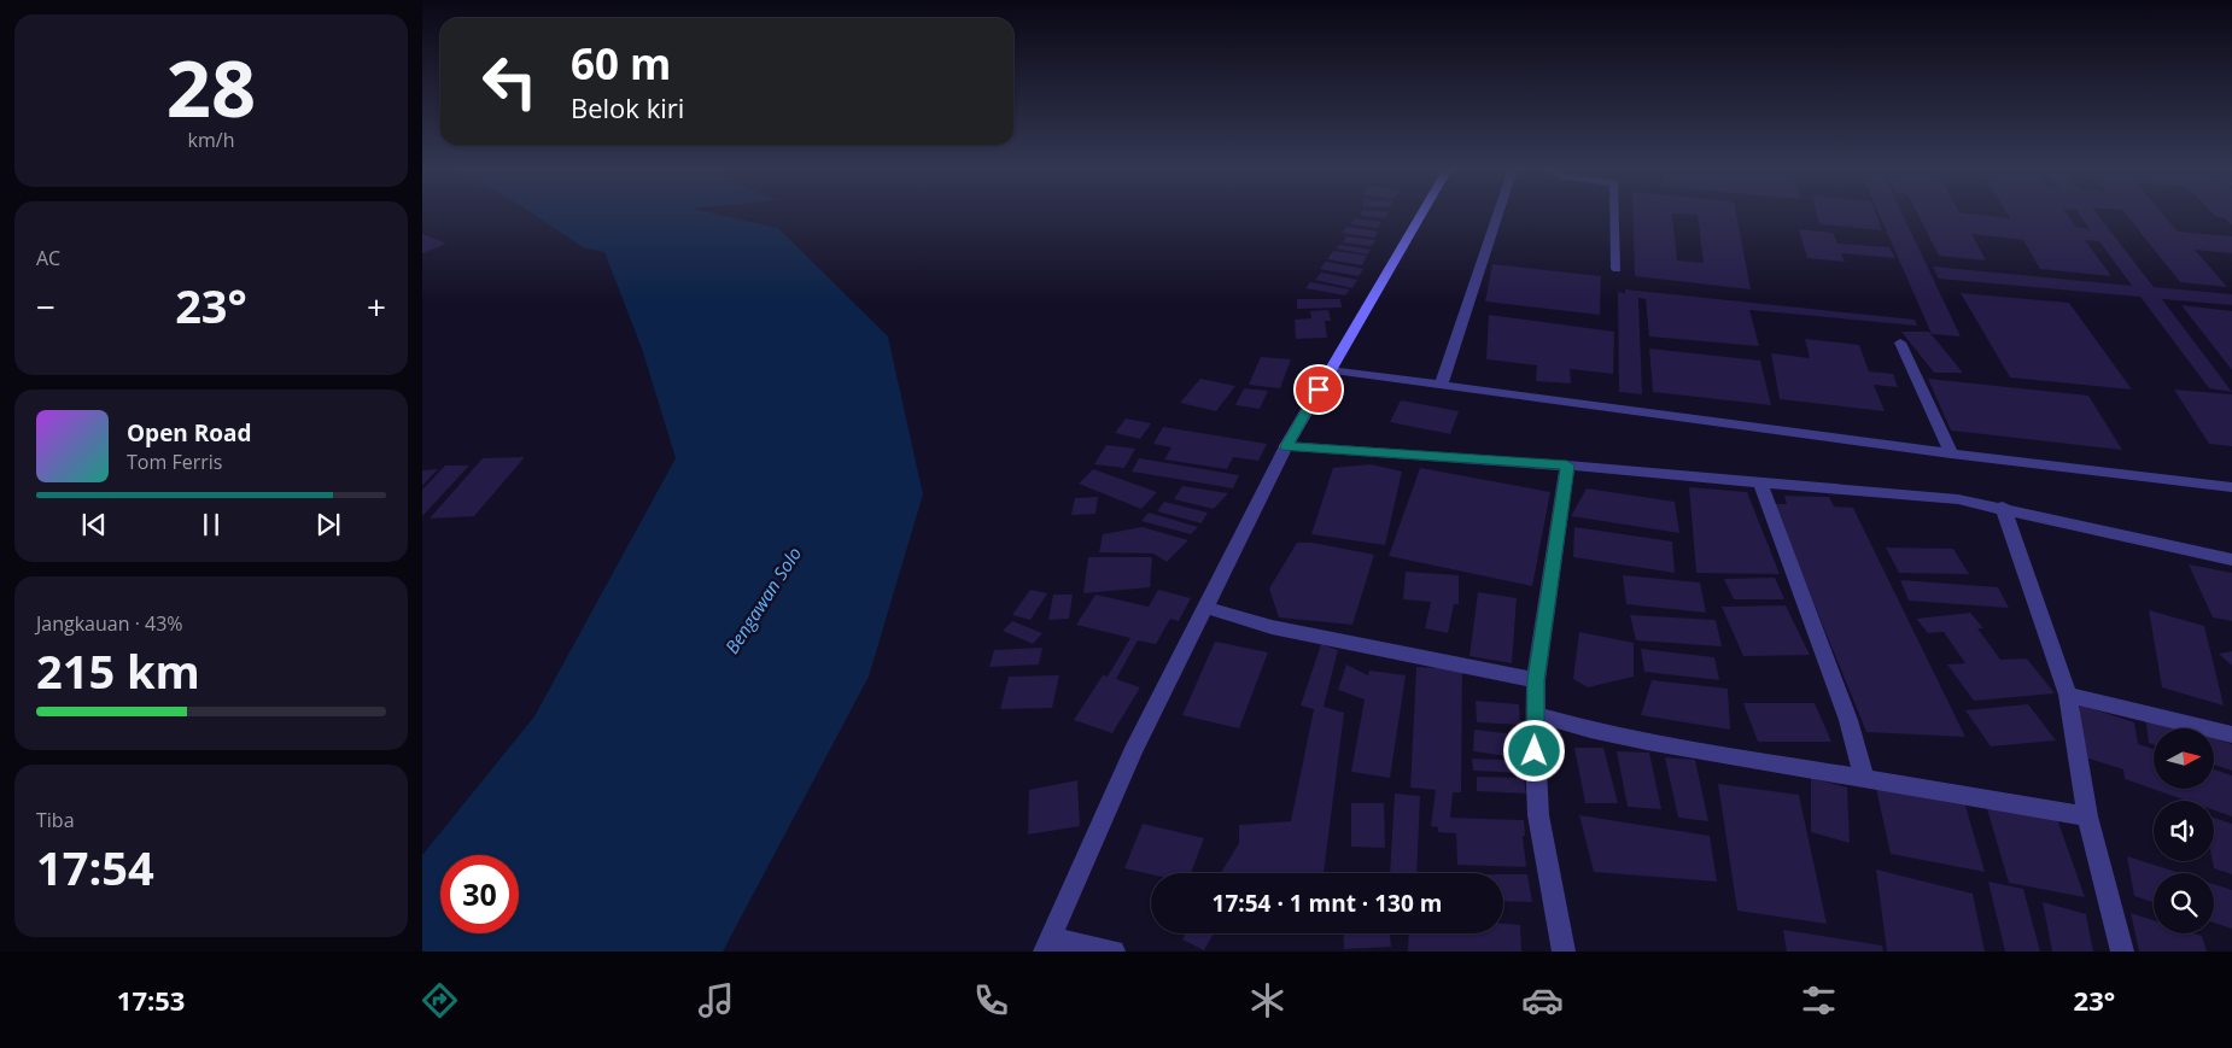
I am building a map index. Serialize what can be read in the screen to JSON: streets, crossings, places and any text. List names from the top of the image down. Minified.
{"water":["Bengawan Solo"],"north":"right","page":{"tile":[["28","km/h"],"AC",["Jangkauan · 43%","215 km"],["Tiba","17:54"]],"turn":["60 m","Belok kiri"],"heat":["−","23°","+"],"song":["Open Road","Tom Ferris"],"limit":"30","trip":"17:54 · 1 mnt · 130 m","tabs":["17:53","23°"]}}
